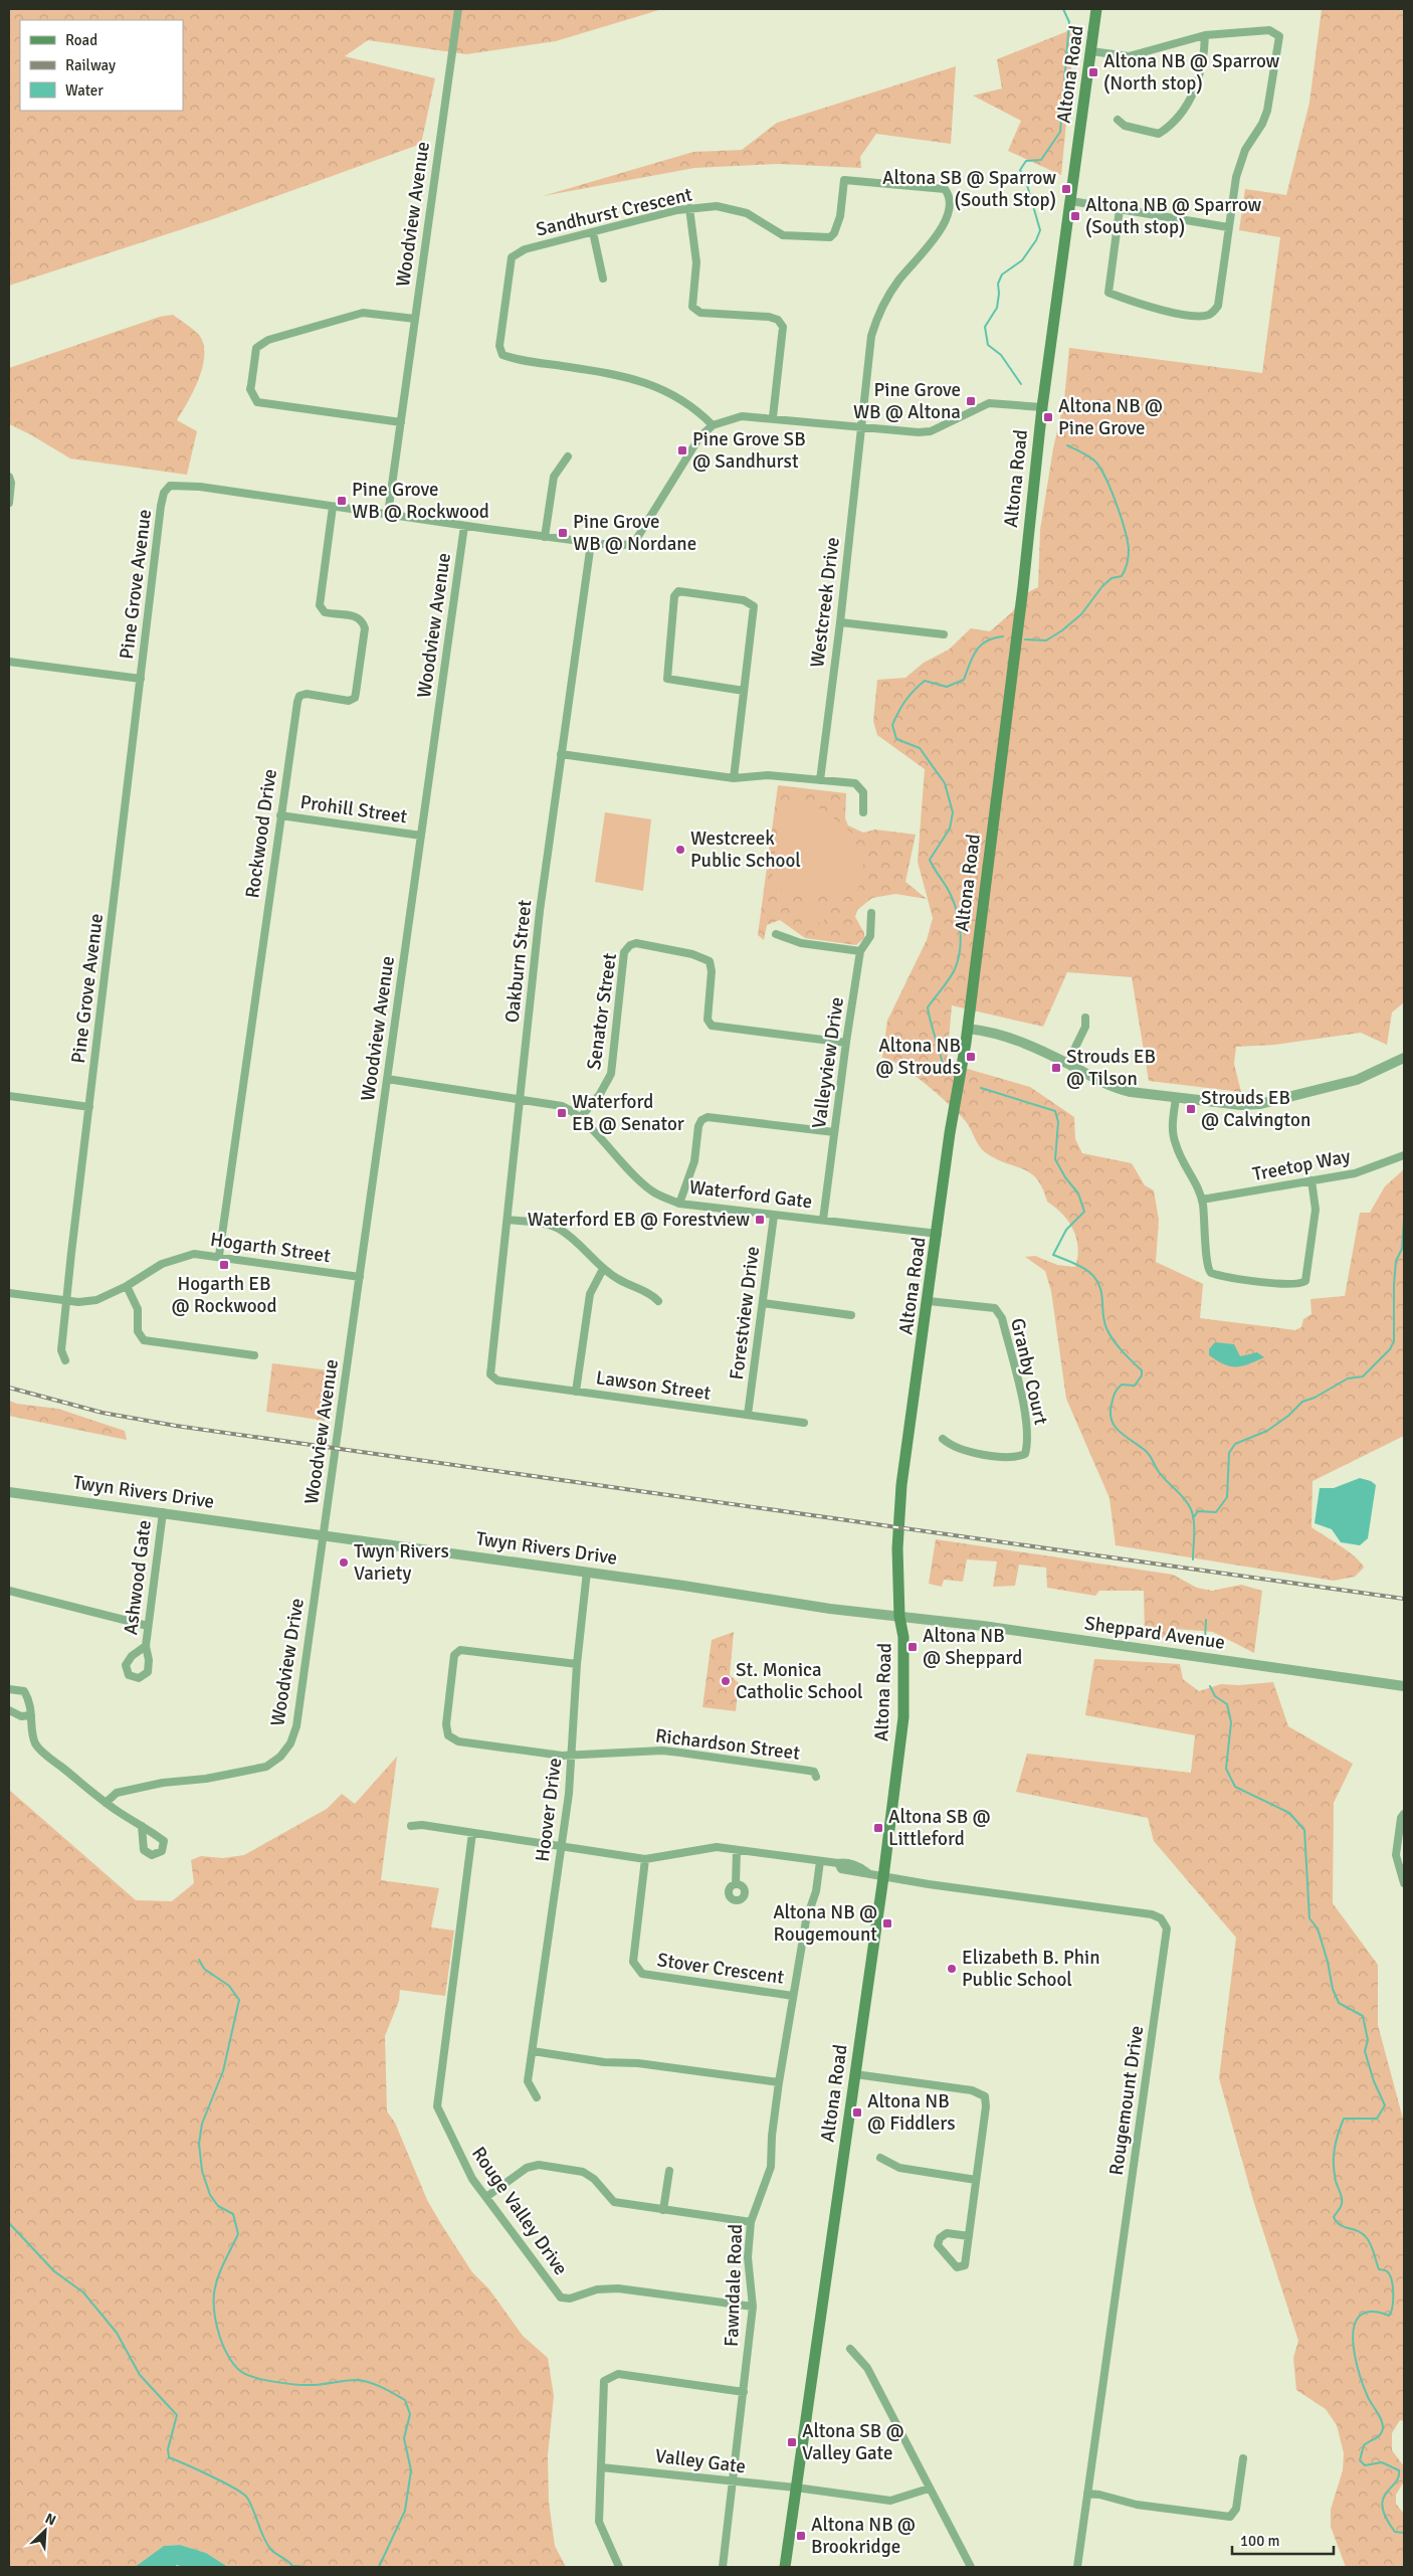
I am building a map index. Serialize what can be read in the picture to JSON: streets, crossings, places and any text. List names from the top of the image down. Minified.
{"streets":{"main road":["Altona Road"],"street":["Sandhurst Crescent","Woodview Avenue","Pine Grove Avenue","Westcreek Drive","Prohill Street","Rockwood Drive","Oakburn Street","Senator Street","Valleyview Drive","Treetop Way","Waterford Gate","Hogarth Street","Forestview Drive","Granby Court","Lawson Street","Twyn Rivers Drive","Ashwood Gate","Sheppard Avenue","Woodview Drive","Richardson Street","Hoover Drive","Stover Crescent","Rougemount Drive","Rouge Valley Drive","Fawndale Road","Valley Gate"]},"crossings":[["Altona Road","Pine Grove Avenue"],["Altona Road","Waterford Gate"],["Altona Road","Granby Court"],["Altona Road","Twyn Rivers Drive"],["Altona Road","Sheppard Avenue"],["Altona Road","Rougemount Drive"],["Altona Road","Valley Gate"],["Sandhurst Crescent","Pine Grove Avenue"],["Sandhurst Crescent","Westcreek Drive"],["Woodview Avenue","Pine Grove Avenue"],["Woodview Avenue","Prohill Street"],["Woodview Avenue","Waterford Gate"],["Woodview Avenue","Hogarth Street"],["Woodview Avenue","Twyn Rivers Drive"],["Woodview Avenue","Woodview Drive"],["Pine Grove Avenue","Westcreek Drive"],["Pine Grove Avenue","Rockwood Drive"],["Pine Grove Avenue","Oakburn Street"],["Pine Grove Avenue","Hogarth Street"],["Prohill Street","Rockwood Drive"],["Rockwood Drive","Hogarth Street"],["Oakburn Street","Waterford Gate"],["Oakburn Street","Lawson Street"],["Senator Street","Valleyview Drive"],["Senator Street","Waterford Gate"],["Valleyview Drive","Waterford Gate"],["Waterford Gate","Forestview Drive"],["Forestview Drive","Lawson Street"],["Twyn Rivers Drive","Ashwood Gate"],["Twyn Rivers Drive","Sheppard Avenue"],["Twyn Rivers Drive","Woodview Drive"],["Twyn Rivers Drive","Hoover Drive"],["Richardson Street","Hoover Drive"],["Stover Crescent","Fawndale Road"],["Rouge Valley Drive","Fawndale Road"],["Fawndale Road","Valley Gate"]],"places":{"transit":["Altona NB @ Sparrow (North stop)","Altona SB @ Sparrow (South Stop)","Altona NB @ Sparrow (South stop)","Pine Grove WB @ Altona","Altona NB @ Pine Grove","Pine Grove SB @ Sandhurst","Pine Grove WB @ Rockwood","Pine Grove WB @ Nordane","Altona NB @ Strouds","Strouds EB @ Tilson","Strouds EB @ Calvington","Waterford EB @ Senator","Waterford EB @ Forestview","Hogarth EB @ Rockwood","Altona NB @ Sheppard","Altona SB @ Littleford","Altona NB @ Rougemount","Altona NB @ Fiddlers","Altona SB @ Valley Gate","Altona NB @ Brookridge"],"other":["Westcreek Public School","Twyn Rivers Variety","St. Monica Catholic School","Elizabeth B. Phin Public School"]},"legend":["Road","Railway","Water"],"scale_bar":"100 m","north":"top right"}
